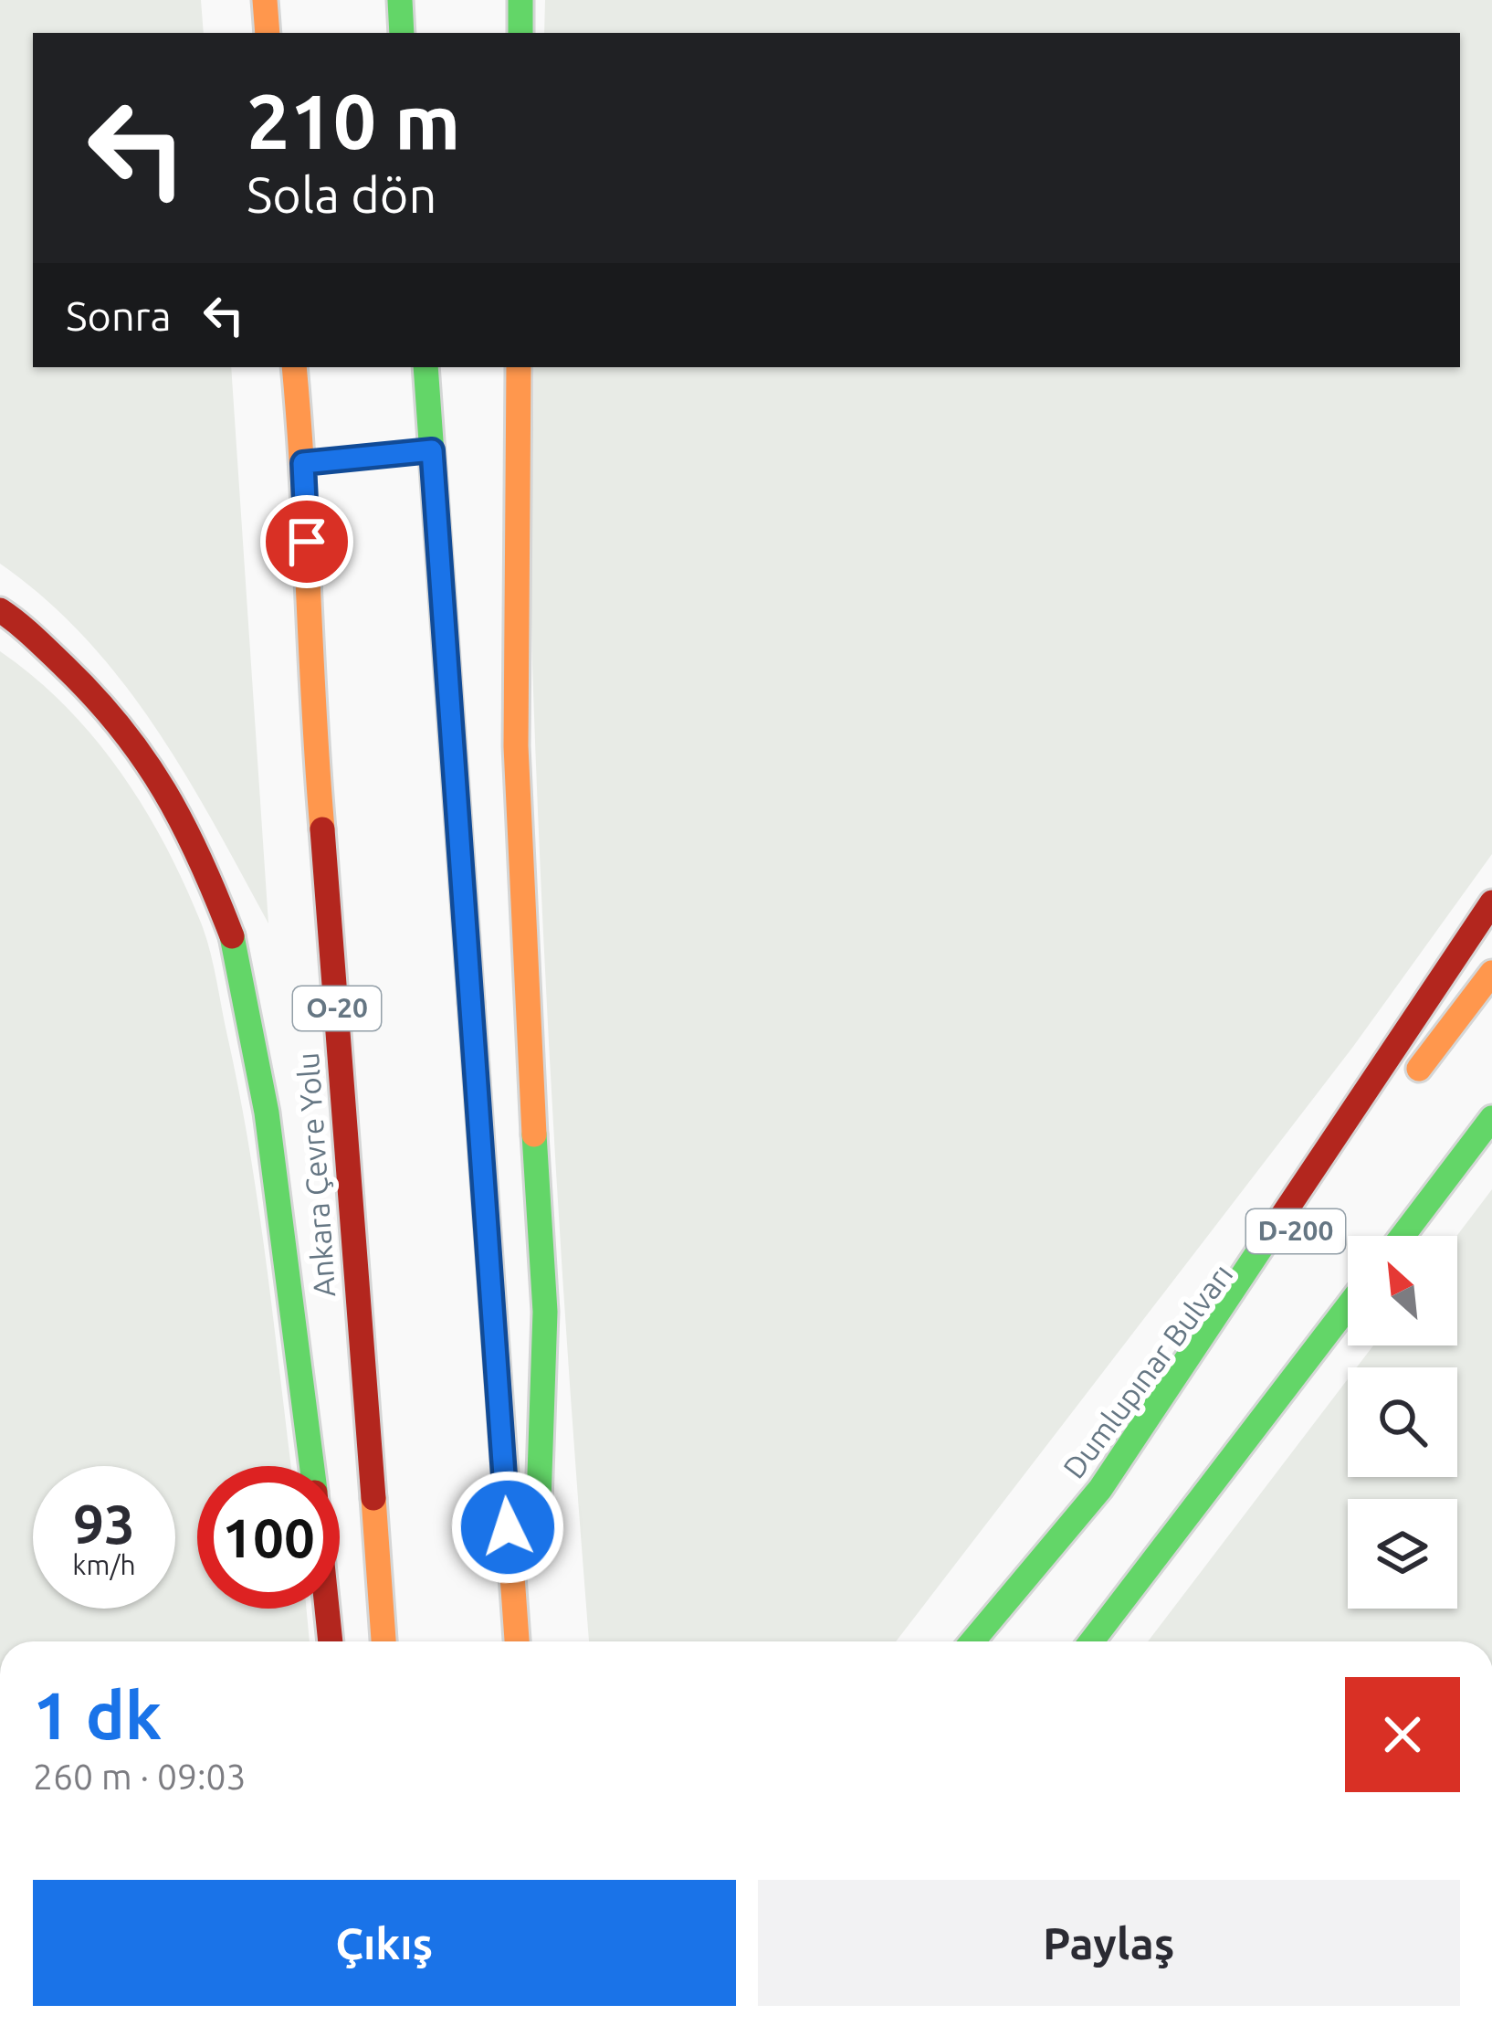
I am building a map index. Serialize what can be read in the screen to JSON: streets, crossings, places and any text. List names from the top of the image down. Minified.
{"streets":{"highway":["O-20","Ankara Çevre Yolu","D-200","Dumlupınar Bulvarı"]},"north":"top left","page":{"turn":["210 m","Sola dön"],"then":"Sonra","speed":"93 km/h","limit":"100","heading":["1 dk","260 m · 09:03"],"buttons":["Çıkış","Paylaş"]}}
